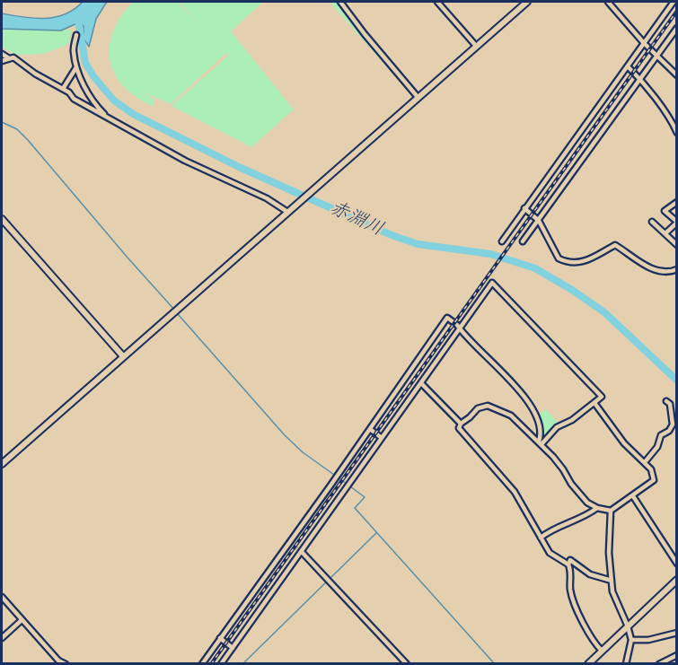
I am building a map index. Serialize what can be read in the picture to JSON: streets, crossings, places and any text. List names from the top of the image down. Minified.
{"water":["赤淵川"]}
